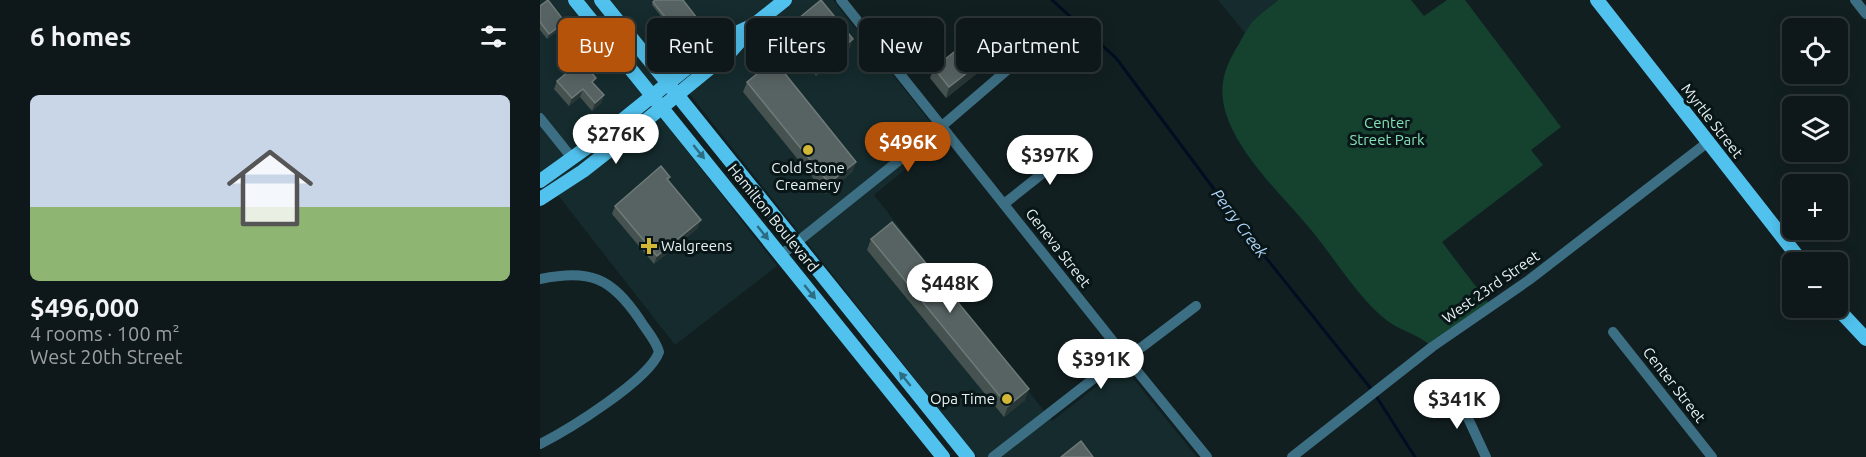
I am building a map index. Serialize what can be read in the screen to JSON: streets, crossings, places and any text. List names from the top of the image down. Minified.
{"streets":{"main road":["Myrtle Street","Hamilton Boulevard"],"street":["Geneva Street","West 23rd Street","Center Street"]},"crossings":[["Myrtle Street","West 23rd Street"]],"water":["Perry Creek"],"parks":["Center Street Park"],"places":{"other":["Cold Stone Creamery","Opa Time"],"health":["Walgreens"]},"page":{"heading":"6 homes","map_buttons":["+","−"],"chip":["Buy","Rent","Filters","New","Apartment"],"list":[{"name":"$496,000","note":"4 rooms · 100 m² · West 20th Street"}],"price":["$276K","$496K","$397K","$448K","$391K","$341K"]}}
